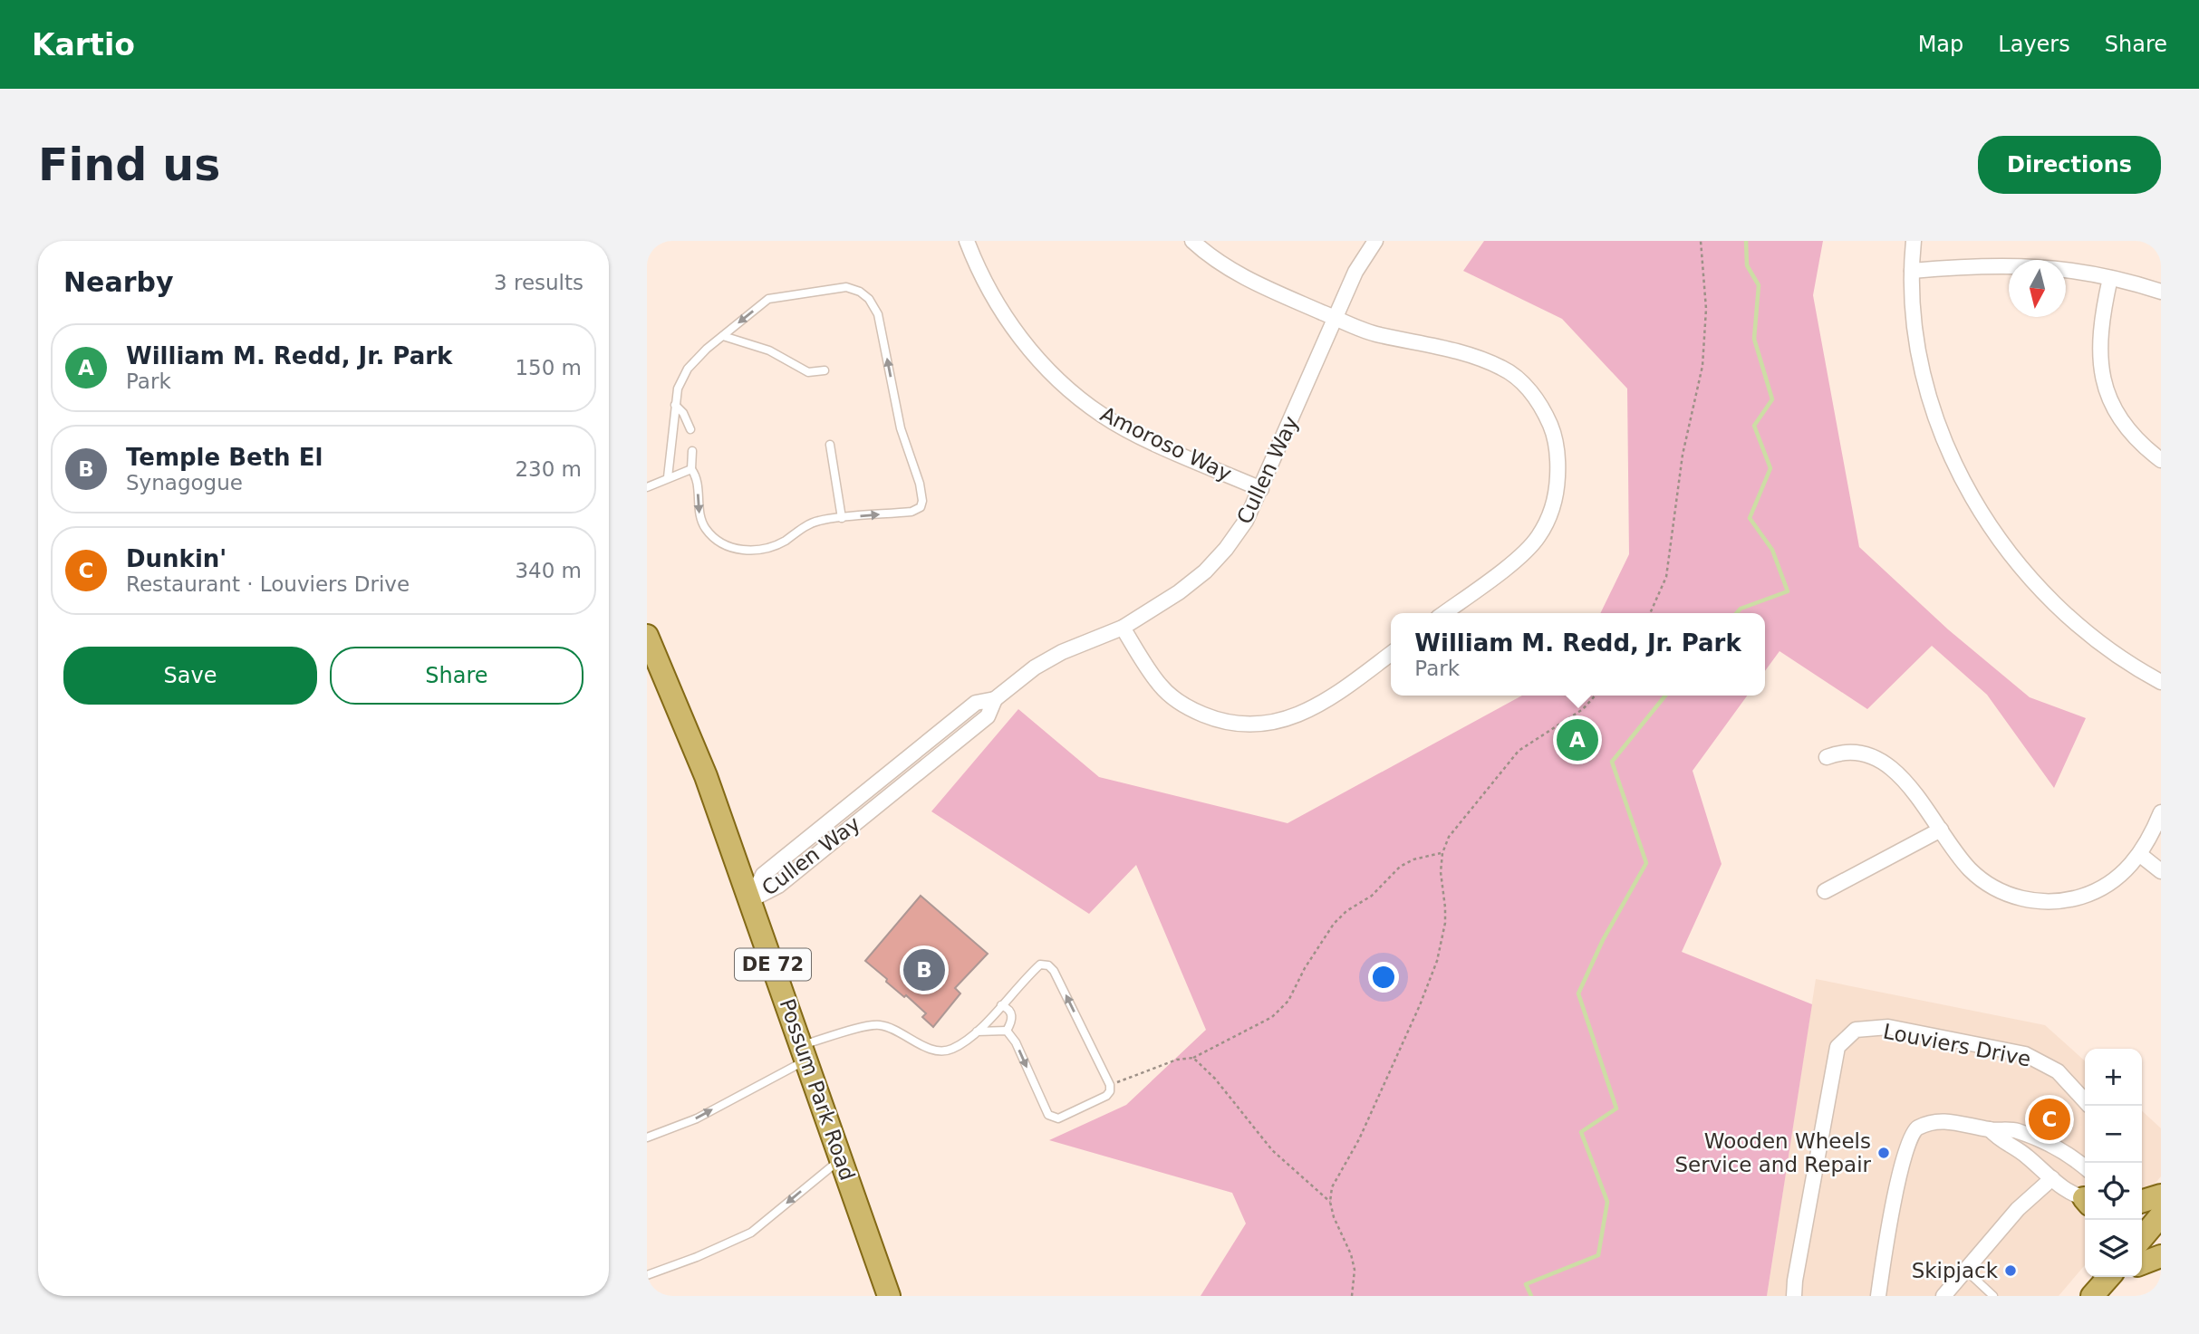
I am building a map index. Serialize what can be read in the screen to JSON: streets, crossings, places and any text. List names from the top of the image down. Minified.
{"streets":{"main road":["DE 72","Possum Park Road"],"street":["Amoroso Way","Cullen Way","Louviers Drive"]},"crossings":[["Amoroso Way","Cullen Way"],["Cullen Way","Possum Park Road"]],"places":["Wooden Wheels Service and Repair","Skipjack"],"north":"bottom","page":{"header":"Kartio","nav":["Map","Layers","Share"],"buttons":["Directions",["Save","Share"]],"title":"Find us","heading":["Nearby","3 results"],"list":[{"mark":"A","name":"William M. Redd, Jr. Park","note":"Park","value":"150 m"},{"mark":"B","name":"Temple Beth El","note":"Synagogue","value":"230 m"},{"mark":"C","name":"Dunkin'","note":"Restaurant · Louviers Drive","value":"340 m"}],"popup":["William M. Redd, Jr. Park","Park"],"pins":["A","B","C"],"map_buttons":["+","−"]}}
